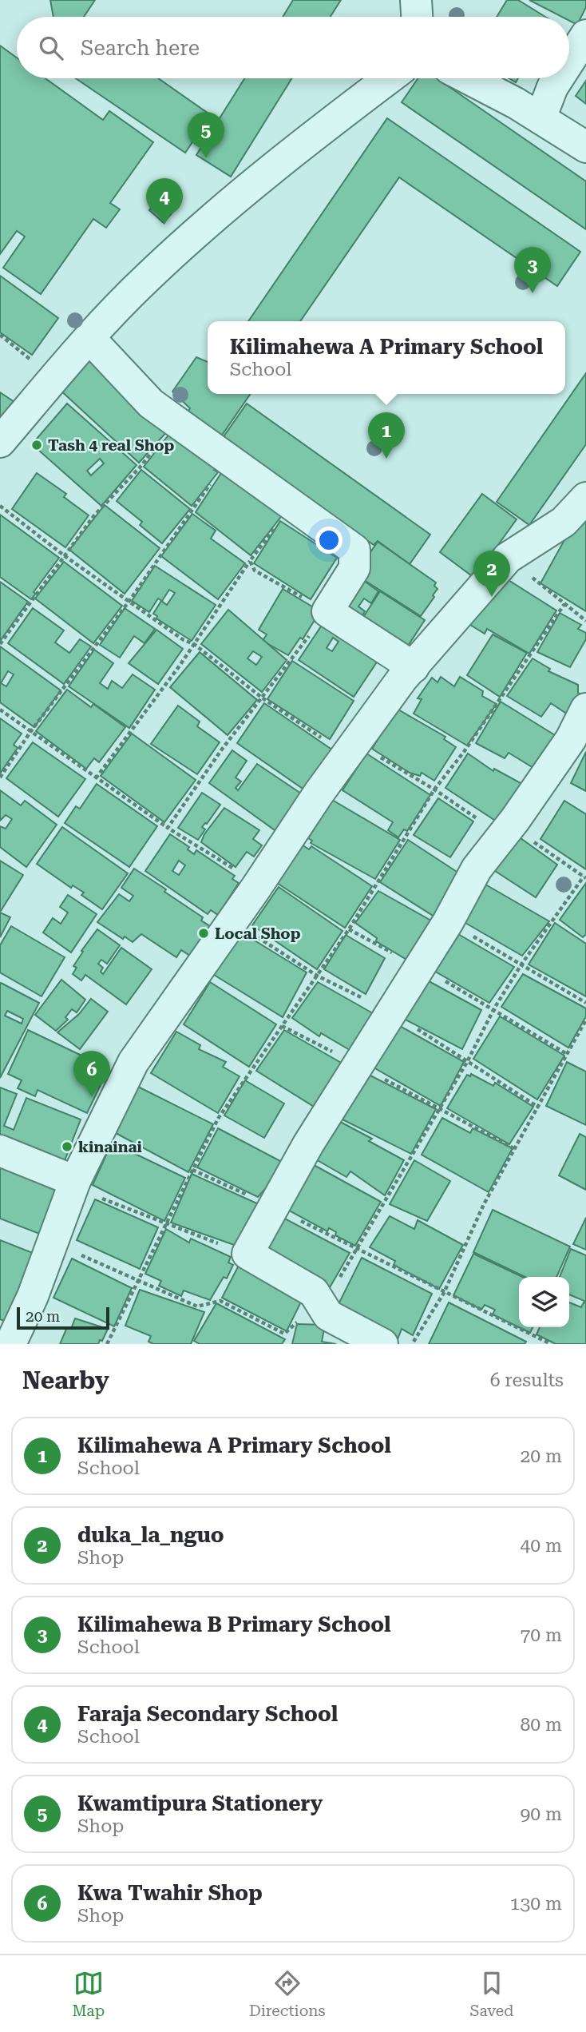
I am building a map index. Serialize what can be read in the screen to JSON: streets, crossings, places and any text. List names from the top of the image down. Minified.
{"places":["Tash 4 real Shop","Local Shop","kinainai"],"scale_bar":"20 m","page":{"search":"Search here","pins":["5","4","3","1","2","6"],"popup":["Kilimahewa A Primary School","School"],"scale":"20 m","heading":["Nearby","6 results"],"list":[{"mark":"1","name":"Kilimahewa A Primary School","note":"School","value":"20 m"},{"mark":"2","name":"duka_la_nguo","note":"Shop","value":"40 m"},{"mark":"3","name":"Kilimahewa B Primary School","note":"School","value":"70 m"},{"mark":"4","name":"Faraja Secondary School","note":"School","value":"80 m"},{"mark":"5","name":"Kwamtipura Stationery","note":"Shop","value":"90 m"},{"mark":"6","name":"Kwa Twahir Shop","note":"Shop","value":"130 m"}],"nav":["Map","Directions","Saved"]}}
